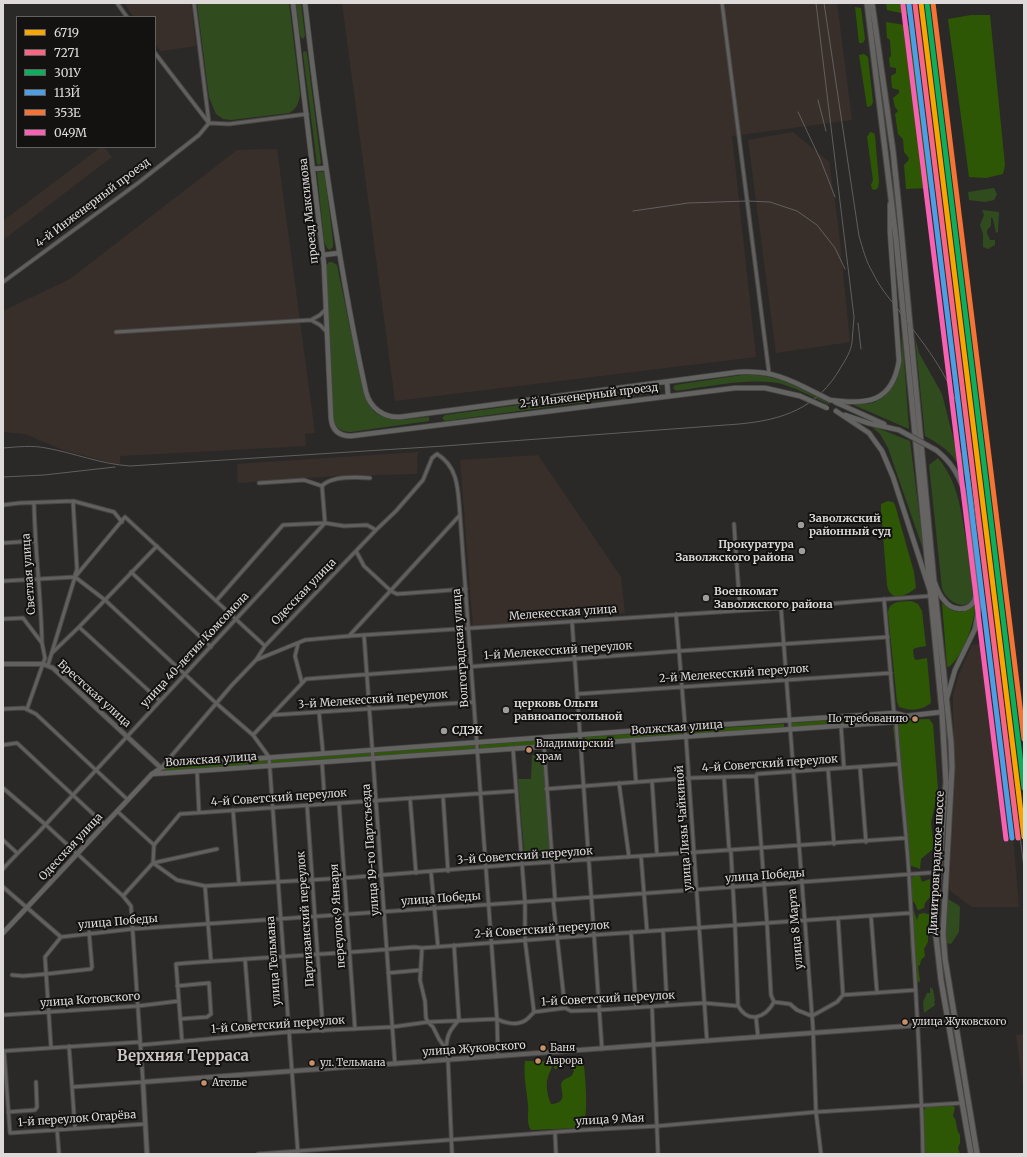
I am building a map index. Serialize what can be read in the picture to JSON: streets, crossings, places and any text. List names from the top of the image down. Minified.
{"streets":{"highway":["Волжская улица","Димитровградское шоссе"],"main road":["проезд Максимова","2-й Инженерный проезд","Одесская улица"],"street":["4-й Инженерный проезд","Светлая улица","Мелекесская улица","Волгоградская улица","улица 40-летия Комсомола","1-й Мелекесский переулок","2-й Мелекесский переулок","Брестская улица","3-й Мелекесский переулок","4-й Советский переулок","улица Лизы Чайкиной","улица 19-го Партсъезда","3-й Советский переулок","улица Победы","переулок 9 Января","Партизанский переулок","улица 8 Марта","2-й Советский переулок","улица Тельмана","1-й Советский переулок","улица Котовского","улица Жуковского","1-й переулок Огарёва","улица 9 Мая"]},"crossings":[["проезд Максимова","2-й Инженерный проезд"],["Светлая улица","Брестская улица"],["Одесская улица","Мелекесская улица"],["Одесская улица","Волгоградская улица"],["Одесская улица","Брестская улица"],["Одесская улица","Волжская улица"],["Мелекесская улица","Волгоградская улица"],["Мелекесская улица","улица Лизы Чайкиной"],["Мелекесская улица","улица 19-го Партсъезда"],["Мелекесская улица","Димитровградское шоссе"],["Мелекесская улица","улица 8 Марта"],["Волгоградская улица","1-й Мелекесский переулок"],["Волгоградская улица","3-й Мелекесский переулок"],["Волгоградская улица","Волжская улица"],["Волгоградская улица","4-й Советский переулок"],["Волгоградская улица","3-й Советский переулок"],["Волгоградская улица","улица Победы"],["Волгоградская улица","2-й Советский переулок"],["Волгоградская улица","1-й Советский переулок"],["Волгоградская улица","улица Жуковского"],["улица 40-летия Комсомола","Брестская улица"],["1-й Мелекесский переулок","улица Лизы Чайкиной"],["1-й Мелекесский переулок","улица 19-го Партсъезда"],["1-й Мелекесский переулок","улица 8 Марта"],["2-й Мелекесский переулок","улица Лизы Чайкиной"],["2-й Мелекесский переулок","улица 8 Марта"],["Брестская улица","Волжская улица"],["3-й Мелекесский переулок","улица 19-го Партсъезда"],["Волжская улица","улица Лизы Чайкиной"],["Волжская улица","улица 19-го Партсъезда"],["Волжская улица","Димитровградское шоссе"],["Волжская улица","улица 8 Марта"],["Волжская улица","улица Тельмана"],["4-й Советский переулок","улица Лизы Чайкиной"],["4-й Советский переулок","улица 19-го Партсъезда"],["4-й Советский переулок","переулок 9 Января"],["4-й Советский переулок","Партизанский переулок"],["4-й Советский переулок","улица 8 Марта"],["4-й Советский переулок","улица Тельмана"],["улица Лизы Чайкиной","3-й Советский переулок"],["улица Лизы Чайкиной","улица Победы"],["улица Лизы Чайкиной","2-й Советский переулок"],["улица Лизы Чайкиной","1-й Советский переулок"],["улица Лизы Чайкиной","улица Жуковского"],["улица 19-го Партсъезда","3-й Советский переулок"],["улица 19-го Партсъезда","улица Победы"],["улица 19-го Партсъезда","2-й Советский переулок"],["улица 19-го Партсъезда","1-й Советский переулок"],["улица 19-го Партсъезда","улица Жуковского"],["3-й Советский переулок","переулок 9 Января"],["3-й Советский переулок","Партизанский переулок"],["3-й Советский переулок","улица 8 Марта"],["3-й Советский переулок","улица Тельмана"],["Димитровградское шоссе","улица Победы"],["Димитровградское шоссе","улица Жуковского"],["Димитровградское шоссе","улица 9 Мая"],["улица Победы","переулок 9 Января"],["улица Победы","Партизанский переулок"],["улица Победы","улица 8 Марта"],["улица Победы","улица Тельмана"],["переулок 9 Января","2-й Советский переулок"],["переулок 9 Января","1-й Советский переулок"],["Партизанский переулок","2-й Советский переулок"],["Партизанский переулок","1-й Советский переулок"],["улица 8 Марта","2-й Советский переулок"],["улица 8 Марта","улица Жуковского"],["улица 8 Марта","улица 9 Мая"],["2-й Советский переулок","улица Тельмана"],["улица Тельмана","1-й Советский переулок"],["улица Тельмана","улица Жуковского"],["улица Тельмана","улица 9 Мая"]],"districts":["Верхняя Терраса"],"places":["Заволжский районный суд","Прокуратура Заволжского района","Военкомат Заволжского района","церковь Ольги равноапостольной","По требованию","СДЭК","Владимирский храм","улица Жуковского","Баня","Аврора","ул. Тельмана","Ателье"],"lines":["transit line 6719","transit line 301У","transit line 353Е","transit line 7271","transit line 113Й","transit line 049М"],"legend":["6719","7271","301У","113Й","353Е","049М"]}
